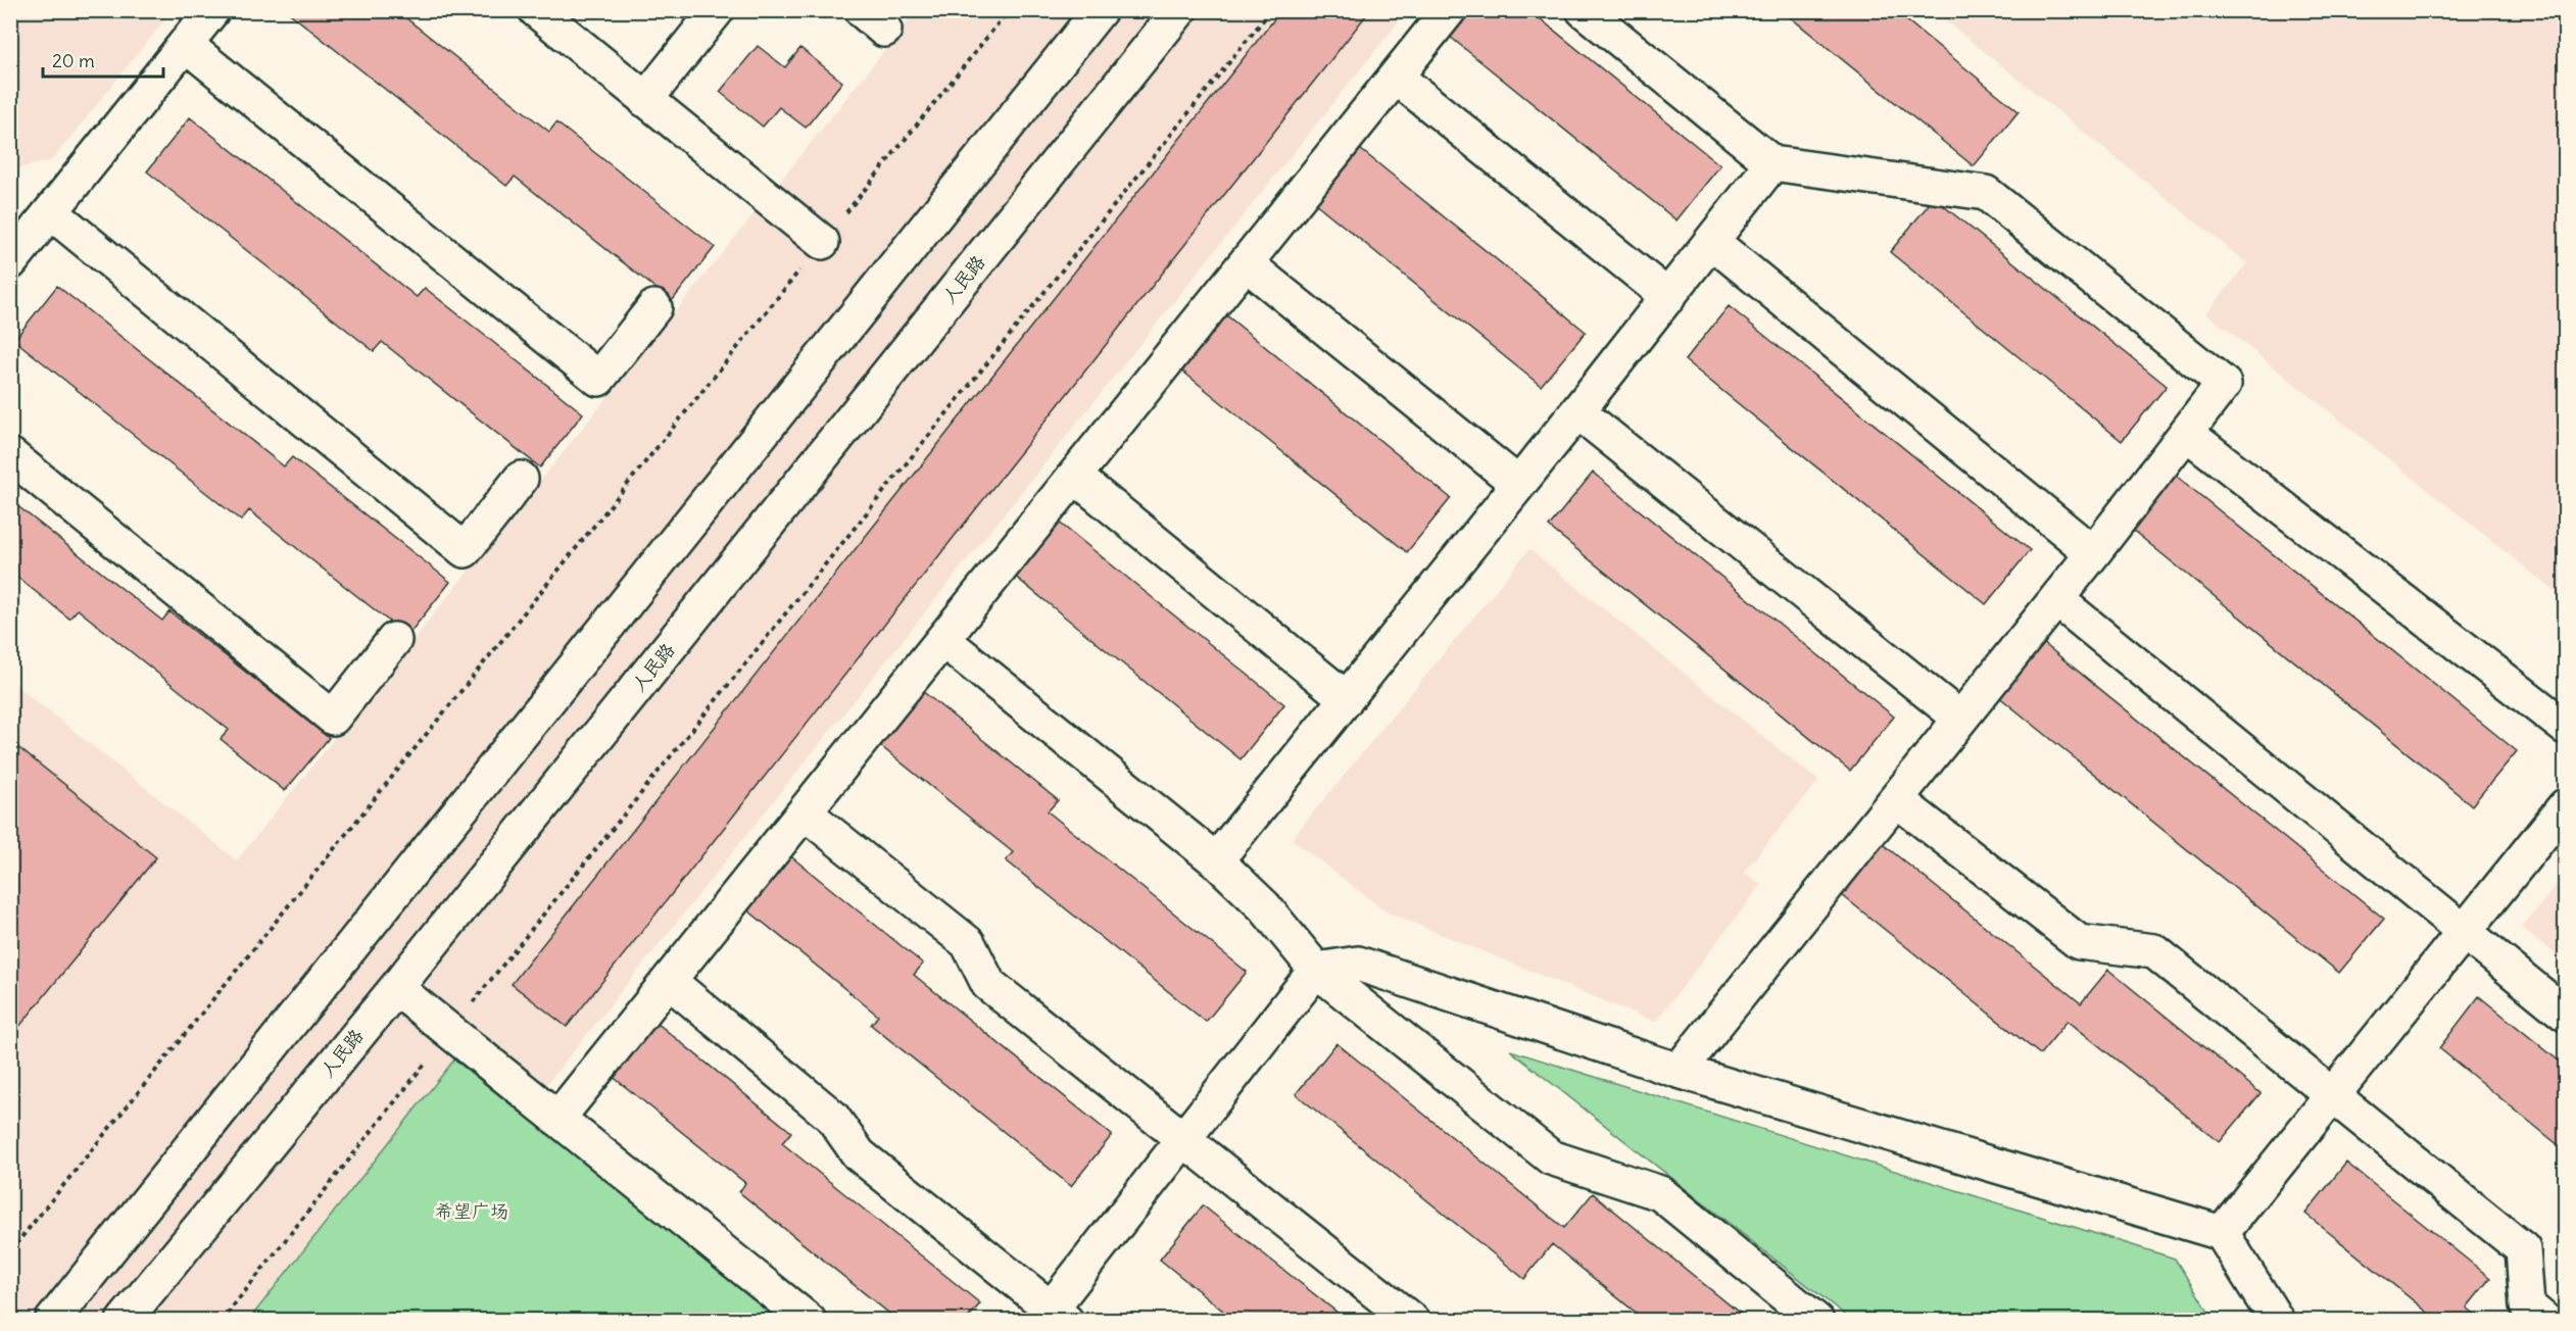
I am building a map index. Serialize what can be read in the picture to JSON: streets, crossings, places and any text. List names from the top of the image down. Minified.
{"streets":{"street":["人民路"]},"parks":["希望广场"],"scale_bar":"20 m"}
